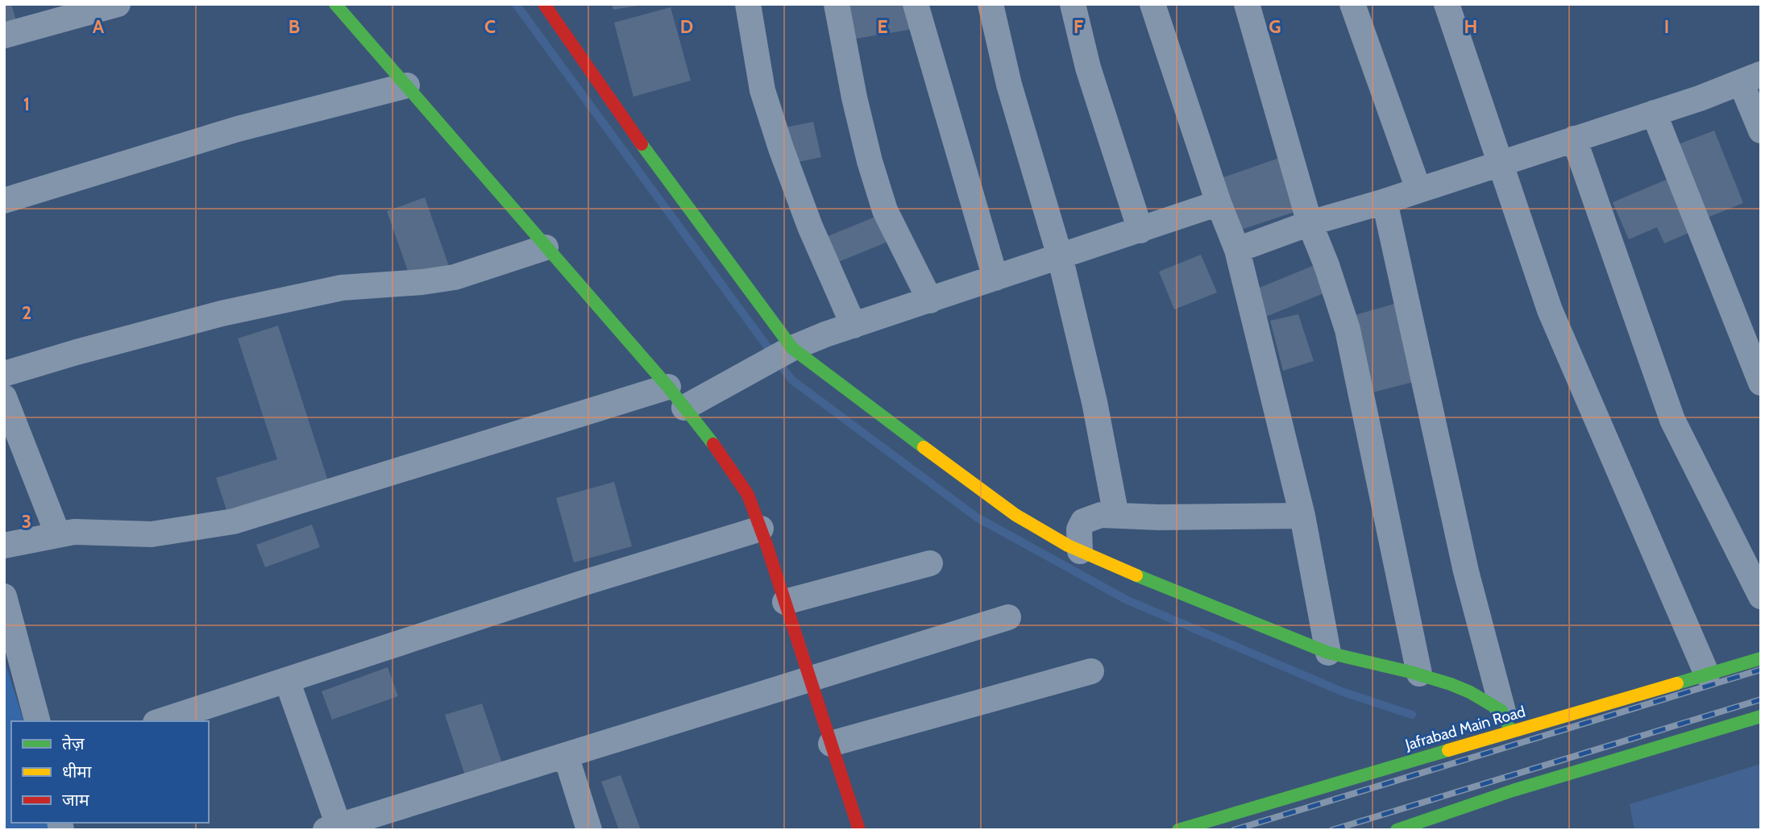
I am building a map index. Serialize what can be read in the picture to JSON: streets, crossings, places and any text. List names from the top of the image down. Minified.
{"streets":{"street":["Jafrabad Main Road"]},"legend":["तेज़","धीमा","जाम"],"grid":{"columns":["A","B","C","D","E","F","G","H","I"],"rows":["1","2","3"]}}
